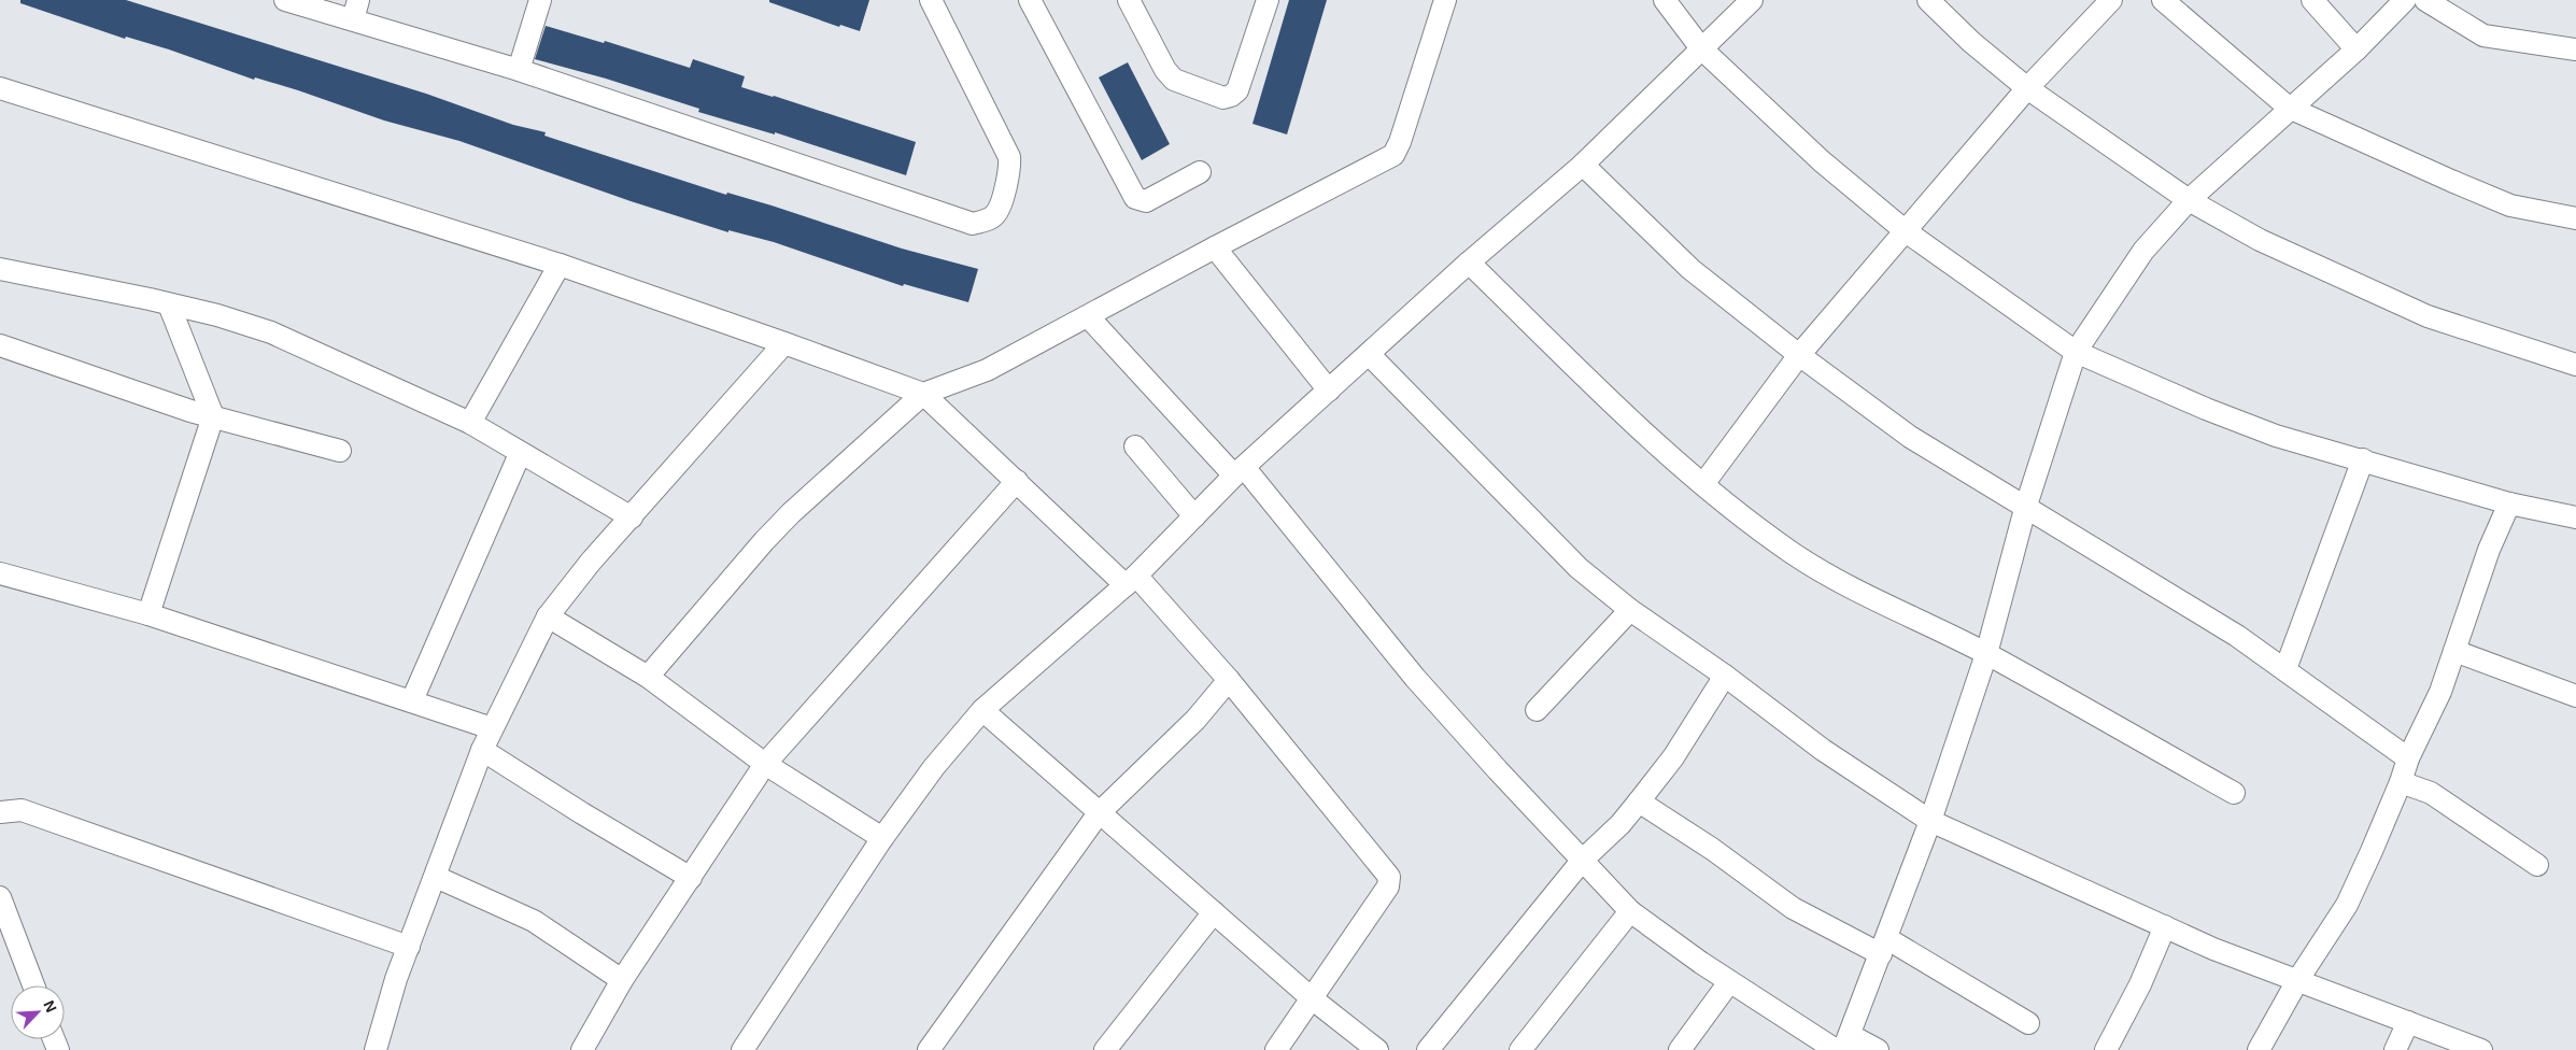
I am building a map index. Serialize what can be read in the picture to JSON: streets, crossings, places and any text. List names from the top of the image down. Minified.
{"north":"top right"}
